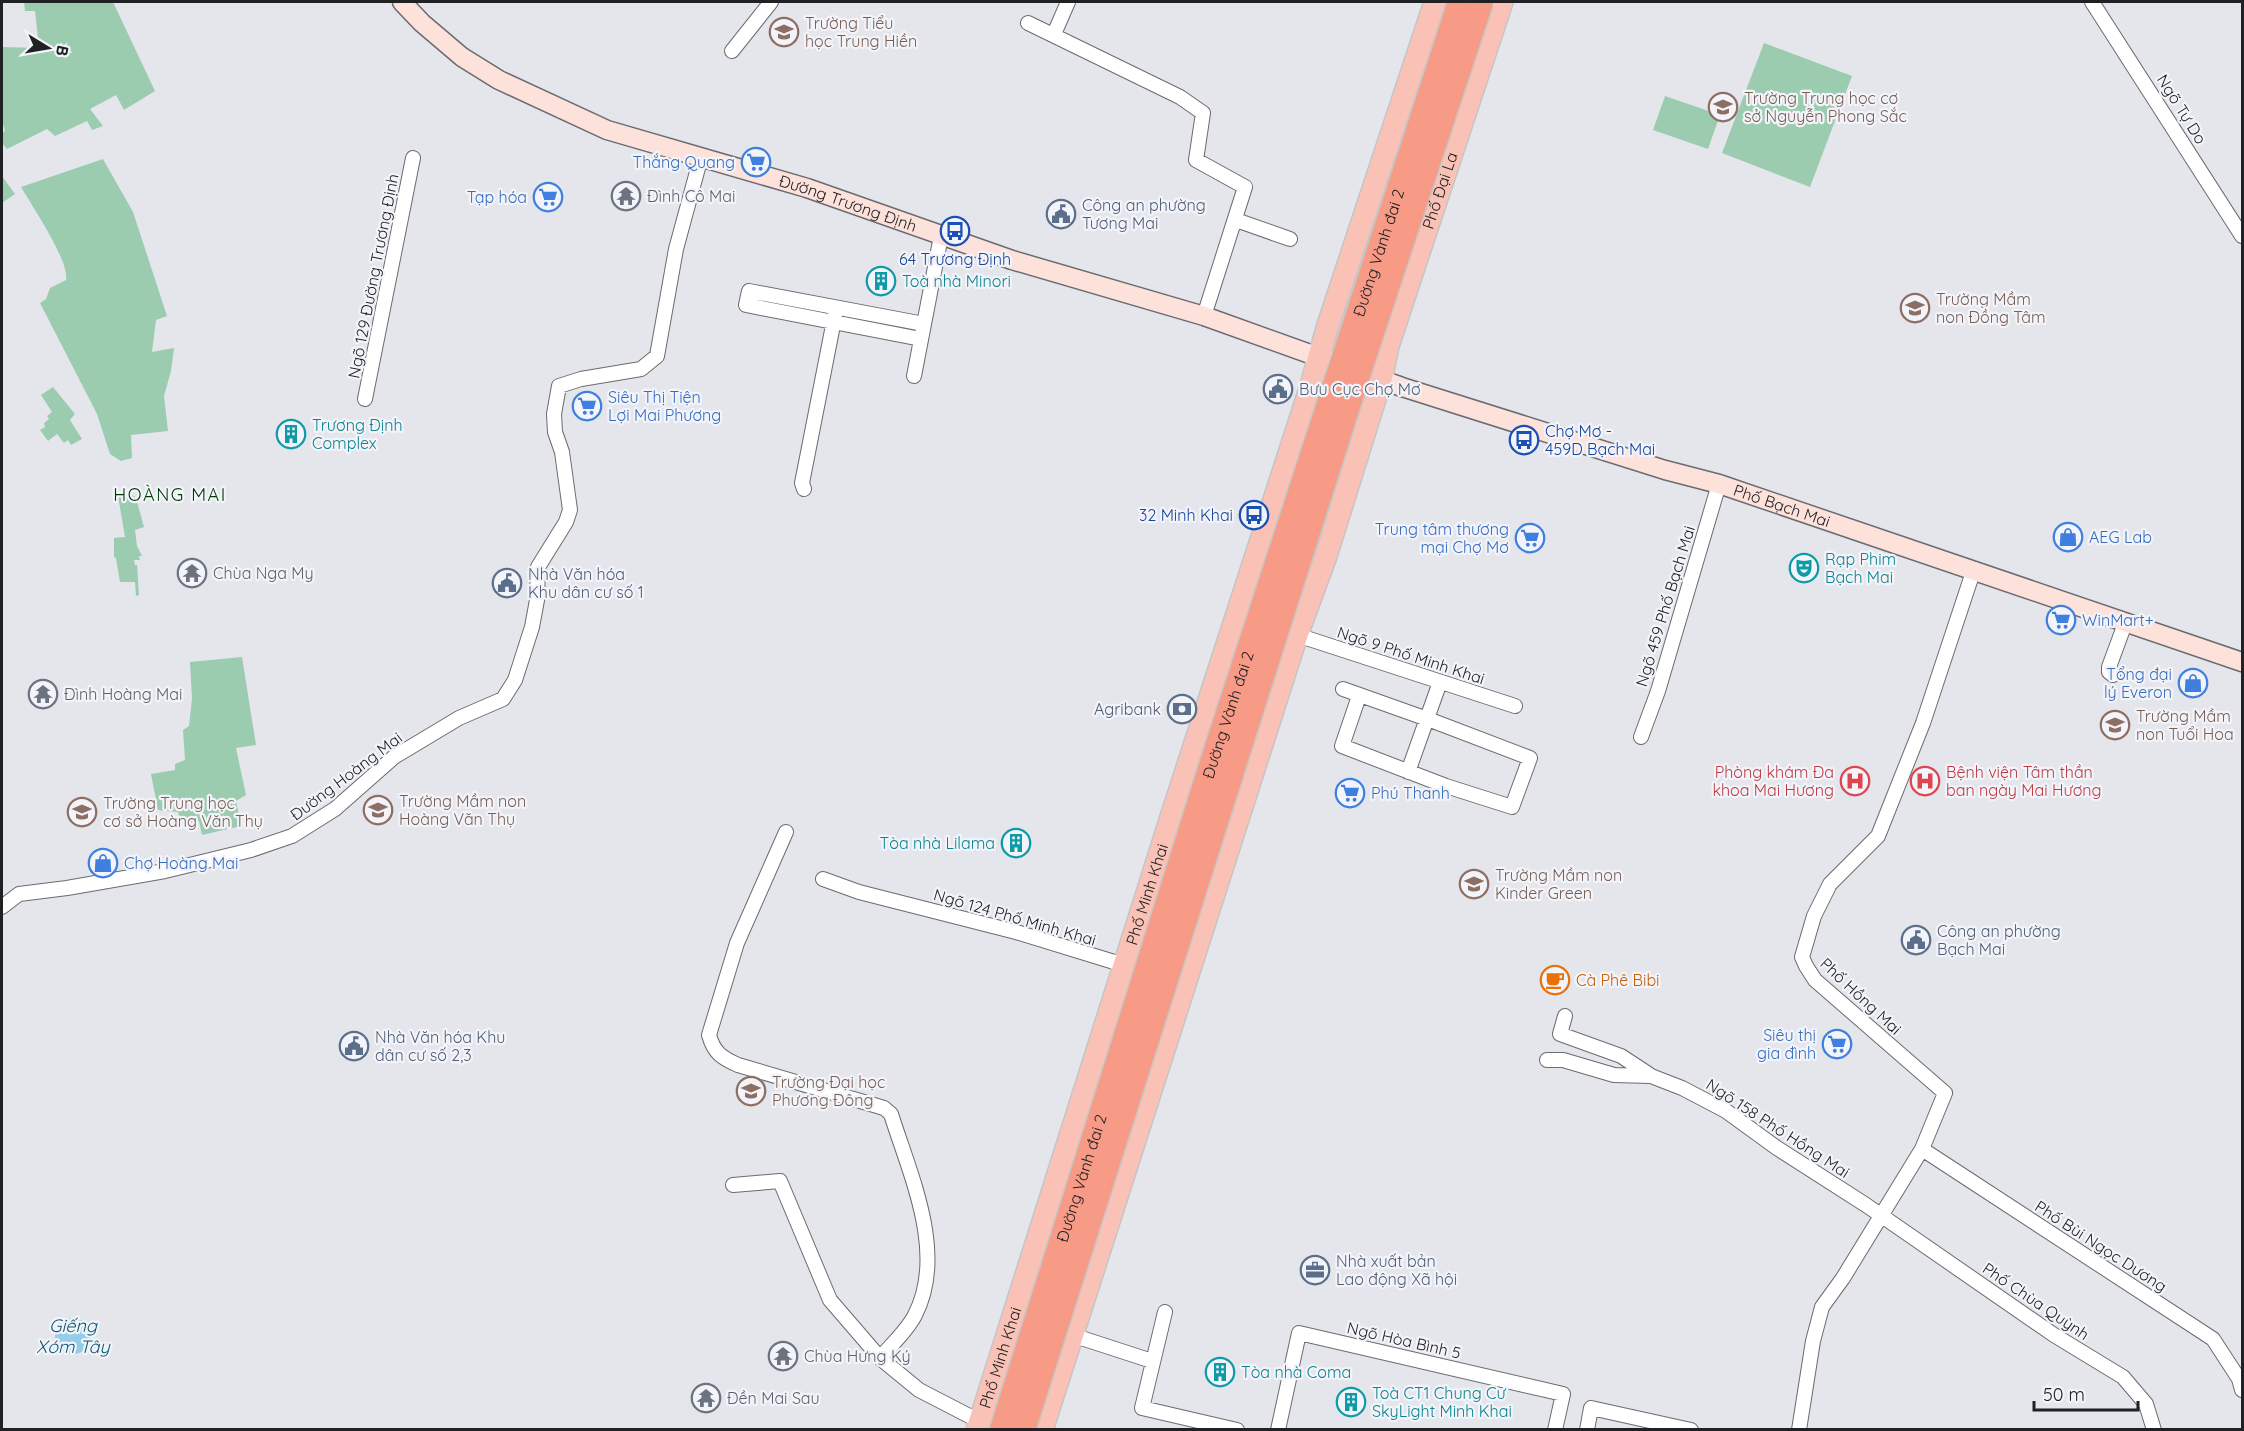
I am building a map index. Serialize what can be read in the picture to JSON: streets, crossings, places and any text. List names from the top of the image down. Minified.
{"streets":{"highway":["Đường Vành đai 2"],"main road":["Phố Đại La","Đường Trương Định","Phố Bạch Mai","Phố Minh Khai"],"street":["Ngõ Tự Do","Ngõ 129 Đường Trương Định","Ngõ 459 Phố Bạch Mai","Ngõ 9 Phố Minh Khai","Đường Hoàng Mai","Ngõ 124 Phố Minh Khai","Phố Hồng Mai","Ngõ 158 Phố Hồng Mai","Phố Bùi Ngọc Dương","Phố Chùa Quỳnh","Ngõ Hòa Bình 5"]},"crossings":[["Phố Đại La","Phố Bạch Mai"],["Đường Trương Định","Phố Bạch Mai"],["Đường Trương Định","Đường Hoàng Mai"],["Đường Trương Định","Phố Minh Khai"],["Phố Bạch Mai","Ngõ 459 Phố Bạch Mai"],["Phố Bạch Mai","Phố Minh Khai"],["Phố Bạch Mai","Phố Hồng Mai"],["Phố Minh Khai","Ngõ 124 Phố Minh Khai"],["Phố Hồng Mai","Ngõ 158 Phố Hồng Mai"],["Phố Hồng Mai","Phố Bùi Ngọc Dương"],["Phố Hồng Mai","Phố Chùa Quỳnh"],["Ngõ 158 Phố Hồng Mai","Phố Chùa Quỳnh"]],"districts":["HOÀNG MAI"],"water":["Giếng Xóm Tây"],"places":{"school or university":["Trường Tiểu học Trung Hiền","Trường Trung học cơ sở Nguyễn Phong Sắc","Trường Mầm non Đồng Tâm","Trường Mầm non Tuổi Hoa","Trường Mầm non Hoàng Văn Thụ","Trường Trung học cơ sở Hoàng Văn Thụ","Trường Mầm non Kinder Green","Trường Đại học Phương Đông"],"supermarket":["Thắng Quang","Tạp hóa","Siêu Thị Tiện Lợi Mai Phương","Trung tâm thương mại Chợ Mơ","WinMart+","Phú Thanh","Siêu thị gia đình"],"temple":["Đình Cô Mai","Chùa Nga My","Đình Hoàng Mai","Chùa Hưng Ký","Đền Mai Sau"],"public building":["Công an phường Tương Mai","Bưu Cục Chợ Mơ","Nhà Văn hóa Khu dân cư số 1","Công an phường Bạch Mai","Nhà Văn hóa Khu dân cư số 2,3"],"bus stop":["64 Trương Định","Chợ Mơ - 459D Bạch Mai","32 Minh Khai"],"building":["Toà nhà Minori","Trương Định Complex","Tòa nhà Lilama","Tòa nhà Coma","Toà CT1 Chung Cư SkyLight Minh Khai"],"shop":["AEG Lab","Tổng đại lý Everon","Chợ Hoàng Mai"],"theatre":["Rạp Phim Bạch Mai"],"bank":["Agribank"],"hospital":["Phòng khám Đa khoa Mai Hương","Bệnh viện Tâm thần ban ngày Mai Hương"],"cafe":["Cà Phê Bibi"],"office":["Nhà xuất bản Lao động Xã hội"]},"scale_bar":"50 m","north":"right"}
